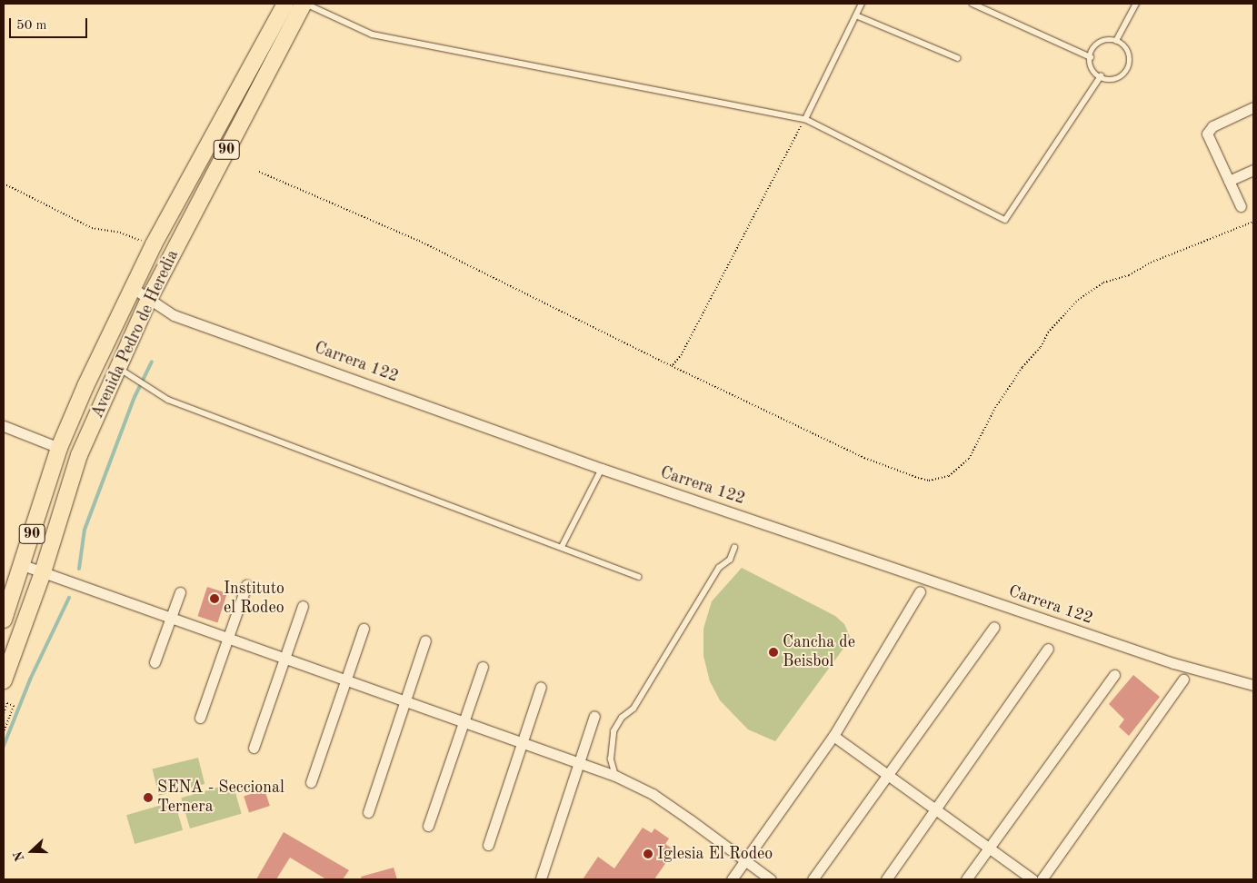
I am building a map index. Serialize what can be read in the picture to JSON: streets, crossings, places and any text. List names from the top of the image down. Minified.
{"streets":{"highway":["90","Avenida Pedro de Heredia"],"street":["Carrera 122"]},"crossings":[["Avenida Pedro de Heredia","Carrera 122"]],"places":["Instituto el Rodeo","Cancha de Beisbol","SENA - Seccional Ternera","Iglesia El Rodeo"],"scale_bar":"50 m","north":"left"}
